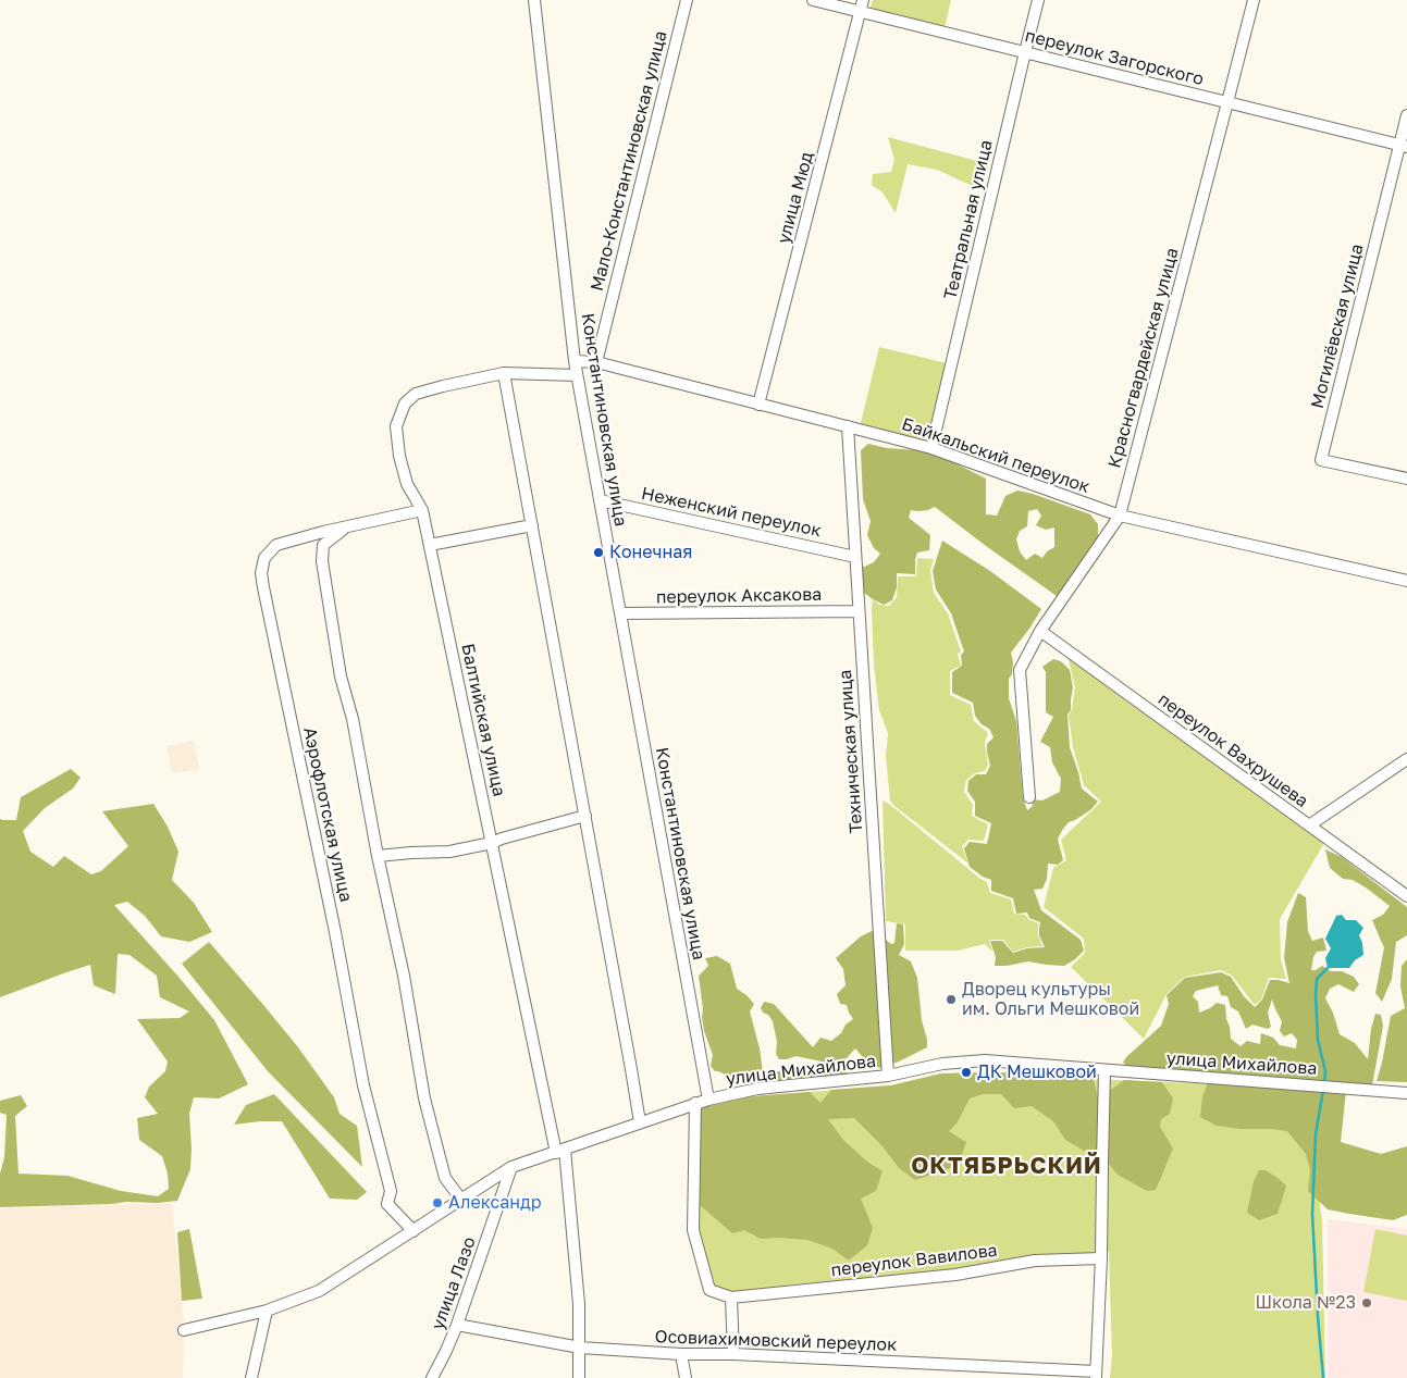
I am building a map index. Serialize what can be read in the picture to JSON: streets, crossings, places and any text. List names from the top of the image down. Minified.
{"streets":{"street":["переулок Загорского","Мало-Константиновская улица","улица Мюд","Театральная улица","Могилёвская улица","Красногвардейская улица","Константиновская улица","Байкальский переулок","Неженский переулок","переулок Аксакова","Балтийская улица","переулок Вахрушева","Техническая улица","Аэрофлотская улица","улица Михайлова","переулок Вавилова","улица Лазо","Осовиахимовский переулок"]},"crossings":[["переулок Загорского","улица Мюд"],["переулок Загорского","Театральная улица"],["переулок Загорского","Могилёвская улица"],["переулок Загорского","Красногвардейская улица"],["Мало-Константиновская улица","Байкальский переулок"],["улица Мюд","Байкальский переулок"],["Театральная улица","Байкальский переулок"],["Красногвардейская улица","Байкальский переулок"],["Красногвардейская улица","переулок Вахрушева"],["Константиновская улица","Байкальский переулок"],["Константиновская улица","Неженский переулок"],["Константиновская улица","переулок Аксакова"],["Константиновская улица","Балтийская улица"],["Константиновская улица","улица Михайлова"],["Байкальский переулок","Техническая улица"],["Неженский переулок","Техническая улица"],["переулок Аксакова","Техническая улица"],["Балтийская улица","Аэрофлотская улица"],["Балтийская улица","улица Михайлова"],["Балтийская улица","Осовиахимовский переулок"],["Техническая улица","улица Михайлова"],["Аэрофлотская улица","улица Михайлова"],["улица Михайлова","улица Лазо"],["улица Лазо","Осовиахимовский переулок"]],"districts":["ОКТЯБРЬСКИЙ"],"places":["Конечная","Дворец культуры им. Ольги Мешковой","ДК Мешковой","Александр","Школа №23"]}
